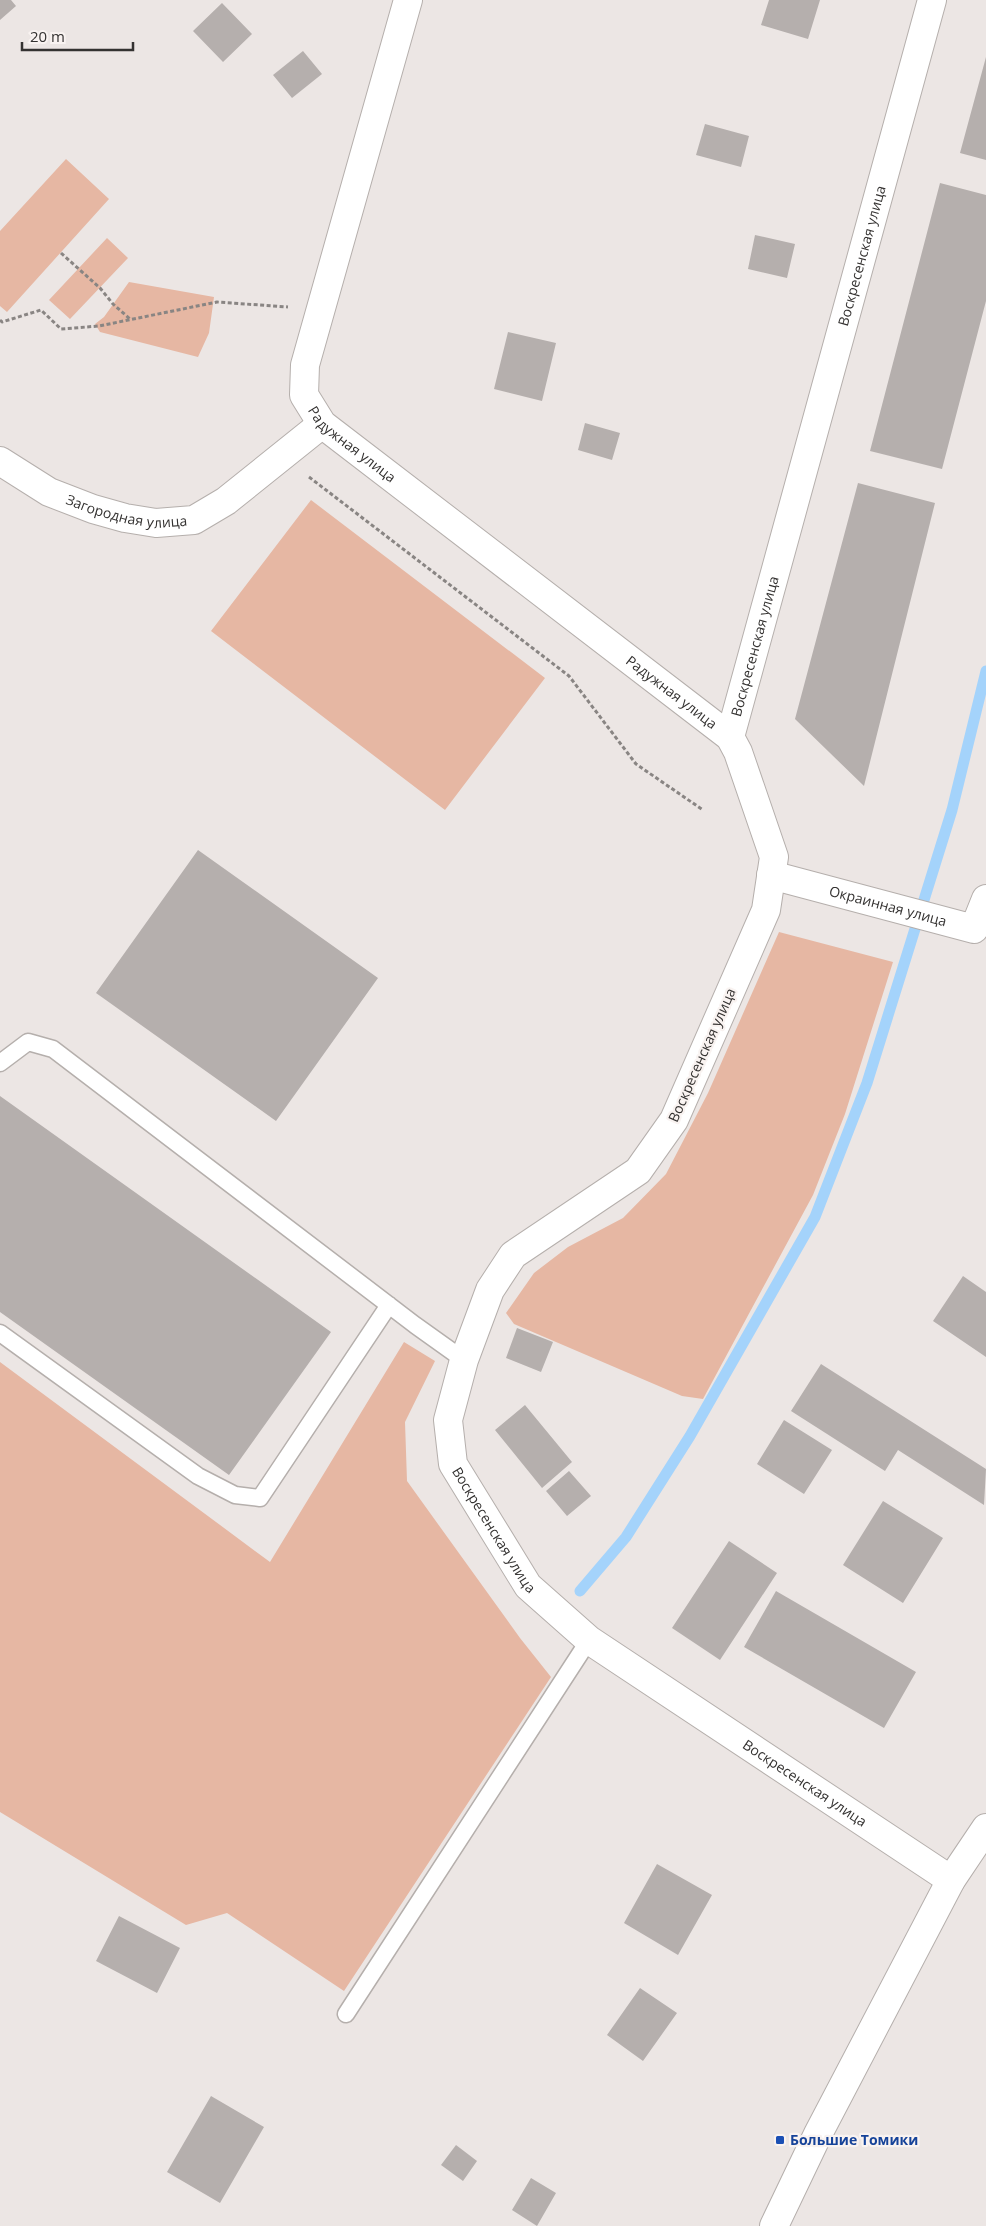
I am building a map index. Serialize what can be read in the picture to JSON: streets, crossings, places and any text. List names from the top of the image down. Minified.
{"streets":{"street":["Воскресенская улица","Радужная улица","Загородная улица","Окраинная улица"]},"crossings":[["Воскресенская улица","Радужная улица"],["Воскресенская улица","Окраинная улица"],["Радужная улица","Загородная улица"]],"places":{"transit":["Большие Томики"]},"scale_bar":"20 m"}
